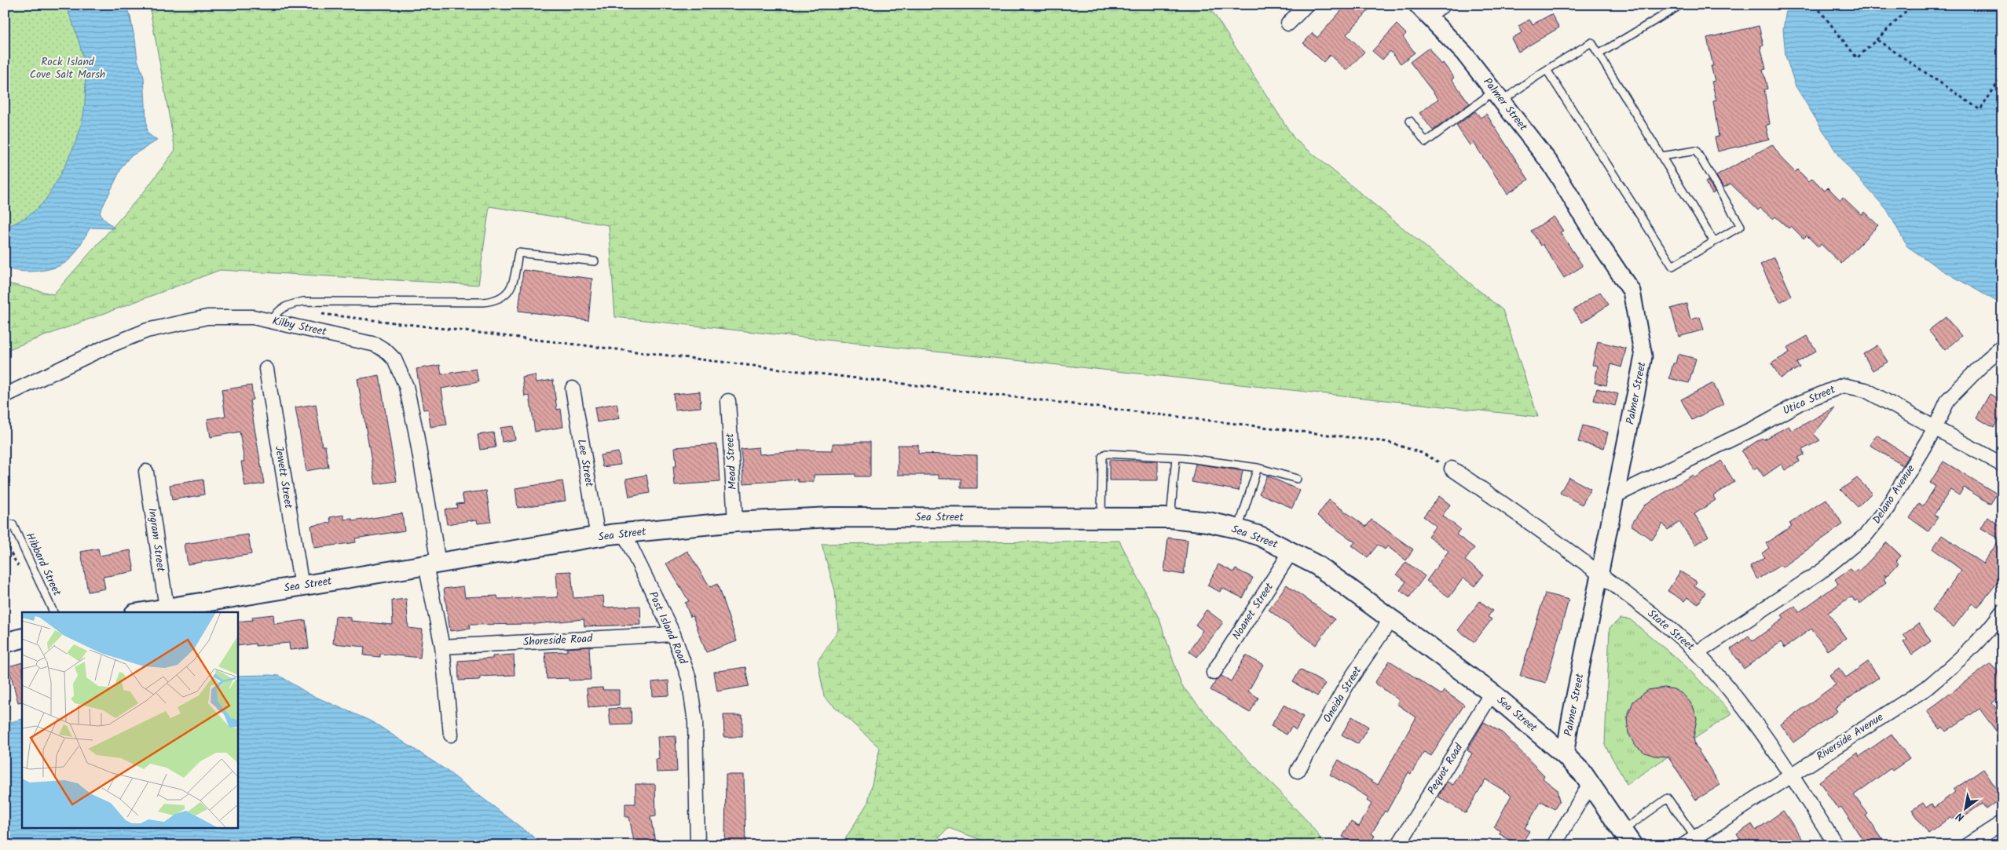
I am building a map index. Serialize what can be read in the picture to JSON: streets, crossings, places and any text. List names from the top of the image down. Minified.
{"streets":{"main road":["Sea Street"],"street":["Palmer Street","Kilby Street","Utica Street","Mead Street","Lee Street","Jewett Street","Delano Avenue","Ingram Street","Noanet Street","Post Island Road","State Street","Shoreside Road","Oneida Street","Riverside Avenue","Pequot Road"],"lane":["Hibbard Street"]},"crossings":[["Palmer Street","Utica Street"],["Palmer Street","Sea Street"],["Palmer Street","State Street"],["Kilby Street","Sea Street"],["Utica Street","Delano Avenue"],["Mead Street","Sea Street"],["Lee Street","Sea Street"],["Jewett Street","Sea Street"],["Delano Avenue","State Street"],["Sea Street","Ingram Street"],["Sea Street","Noanet Street"],["Sea Street","Post Island Road"],["Sea Street","Oneida Street"],["Sea Street","Pequot Road"],["Post Island Road","Shoreside Road"],["State Street","Riverside Avenue"]],"parks":["Rock Island Cove Salt Marsh"],"north":"bottom left"}
